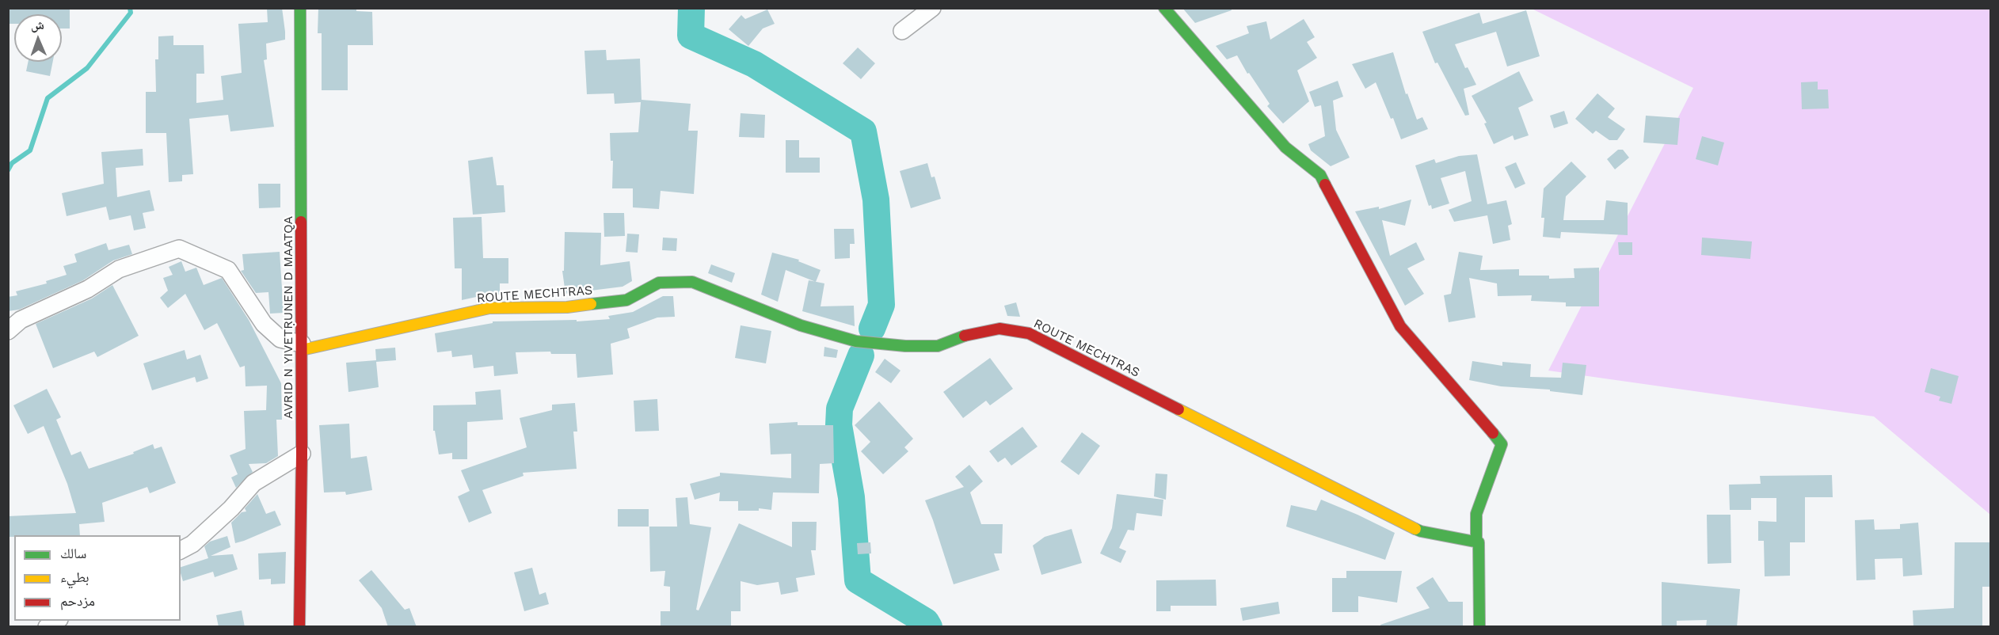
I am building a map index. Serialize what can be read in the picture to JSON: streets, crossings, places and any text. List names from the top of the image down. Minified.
{"streets":{"street":["ROUTE MECHTRAS","AVRID N YIVETṚUNEN D MAATQA"]},"crossings":[["ROUTE MECHTRAS","AVRID N YIVETṚUNEN D MAATQA"]],"legend":["سالك","بطيء","مزدحم"],"north":"top"}
